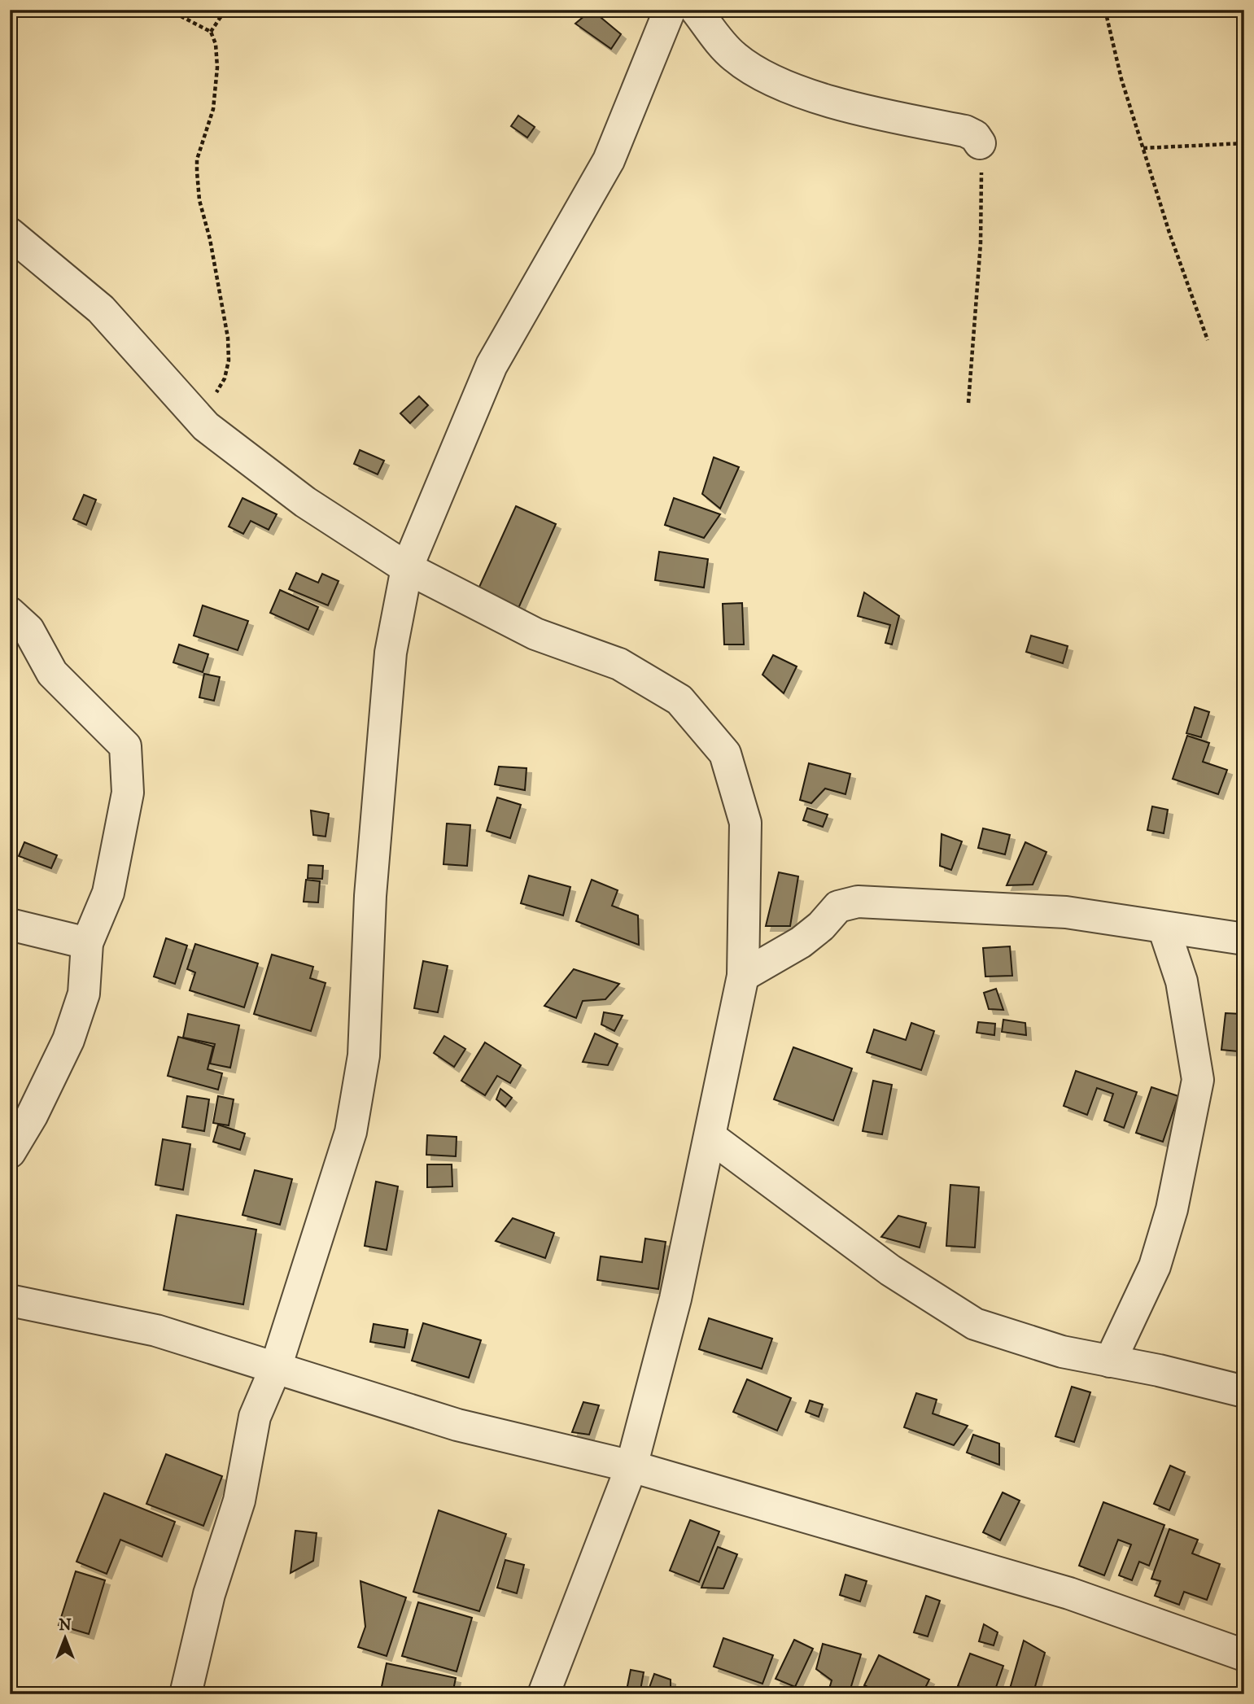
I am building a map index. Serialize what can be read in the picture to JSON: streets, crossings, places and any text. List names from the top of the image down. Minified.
{"north":"top"}
